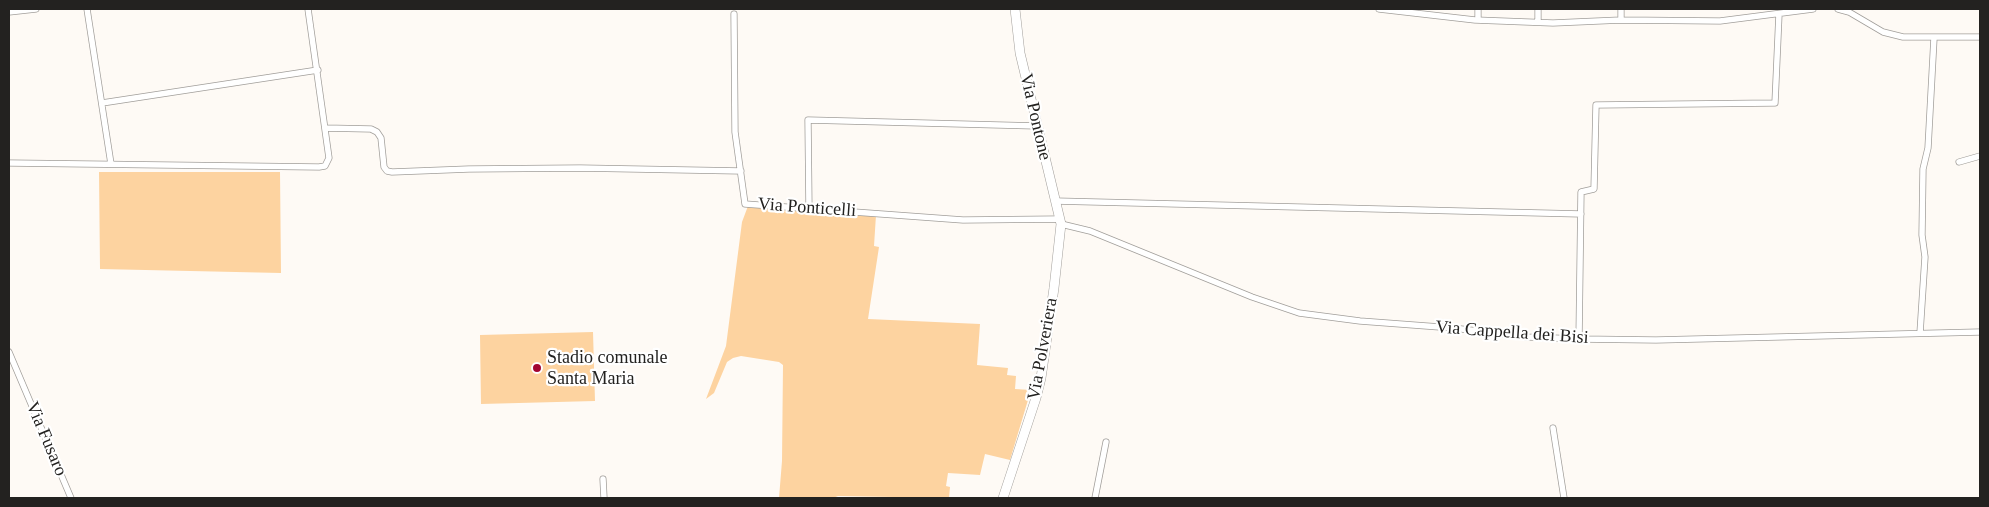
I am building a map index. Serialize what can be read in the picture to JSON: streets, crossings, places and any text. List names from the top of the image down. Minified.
{"streets":{"street":["Via Pontone","Via Ponticelli","Via Cappella dei Bisi","Via Polveriera","Via Fusaro"]},"crossings":[["Via Pontone","Via Ponticelli"],["Via Pontone","Via Cappella dei Bisi"],["Via Pontone","Via Polveriera"],["Via Ponticelli","Via Cappella dei Bisi"],["Via Ponticelli","Via Polveriera"],["Via Cappella dei Bisi","Via Polveriera"]],"places":["Stadio comunale Santa Maria"]}
